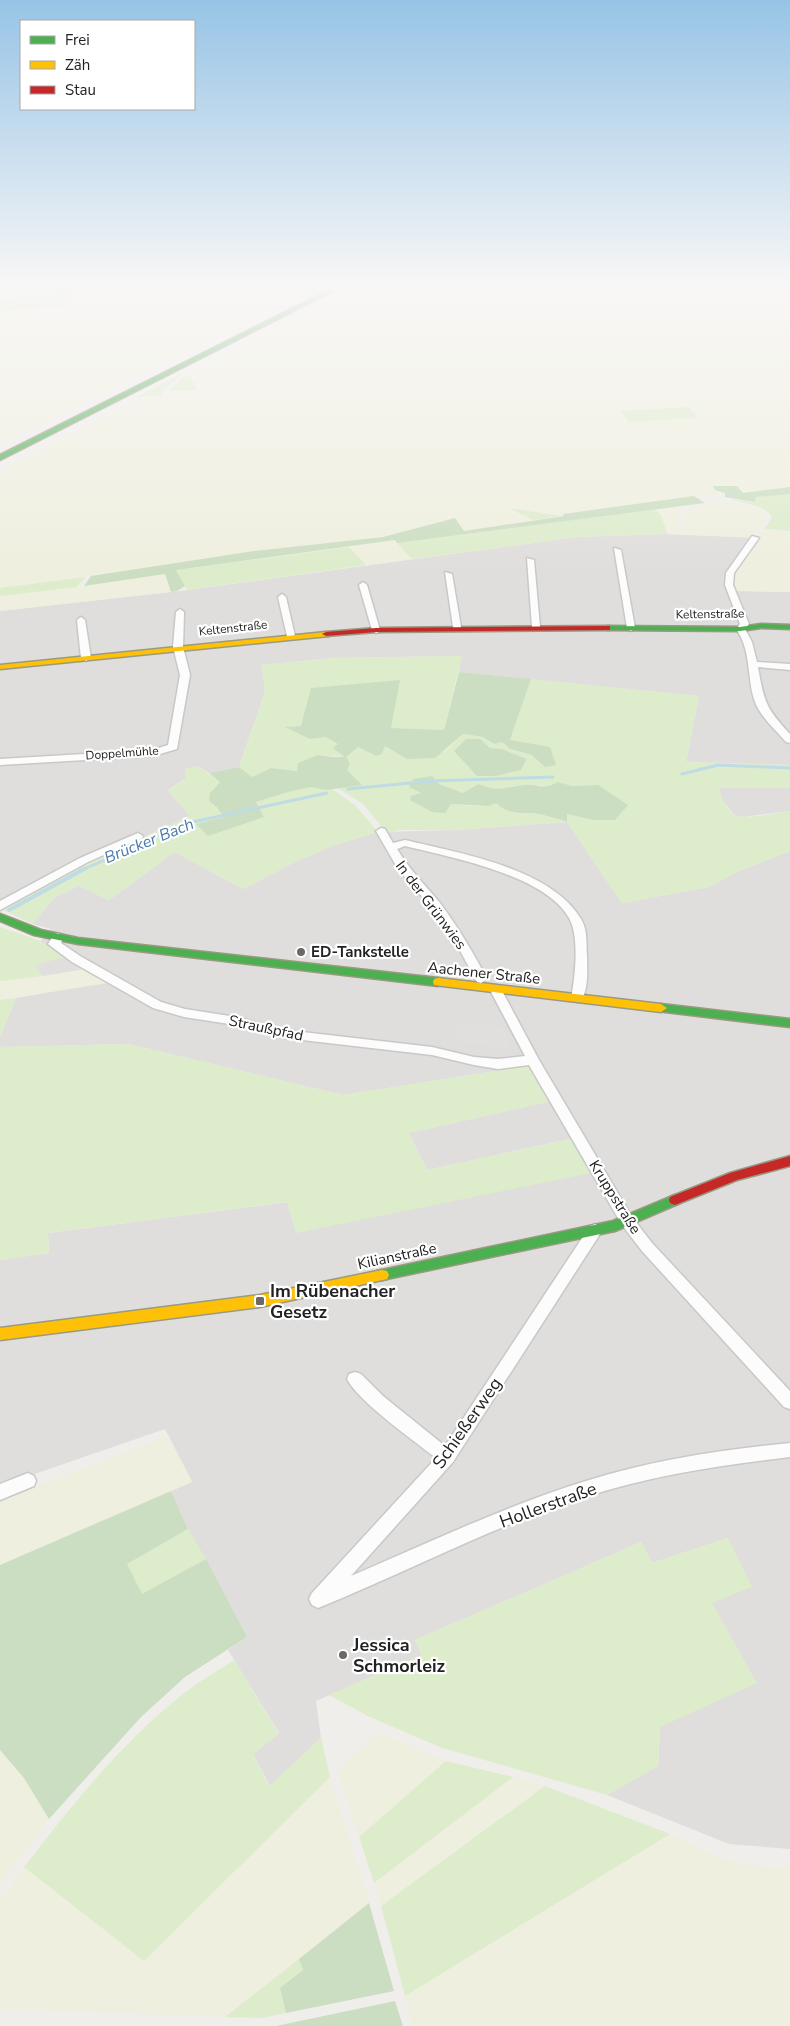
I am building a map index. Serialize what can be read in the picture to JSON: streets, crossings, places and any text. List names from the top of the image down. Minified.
{"streets":{"main road":["Keltenstraße","Aachener Straße","Kilianstraße"],"street":["Doppelmühle","In der Grünwies","Straußpfad","Kruppstraße","Schießerweg","Hollerstraße"]},"crossings":[["Keltenstraße","Doppelmühle"],["Aachener Straße","Straußpfad"],["Aachener Straße","Kruppstraße"],["Straußpfad","Kruppstraße"],["Kruppstraße","Kilianstraße"],["Kilianstraße","Schießerweg"],["Schießerweg","Hollerstraße"]],"water":["Brücker Bach"],"places":{"other":["ED-Tankstelle","Jessica Schmorleiz"],"transit":["Im Rübenacher Gesetz"]},"legend":["Frei","Zäh","Stau"]}
